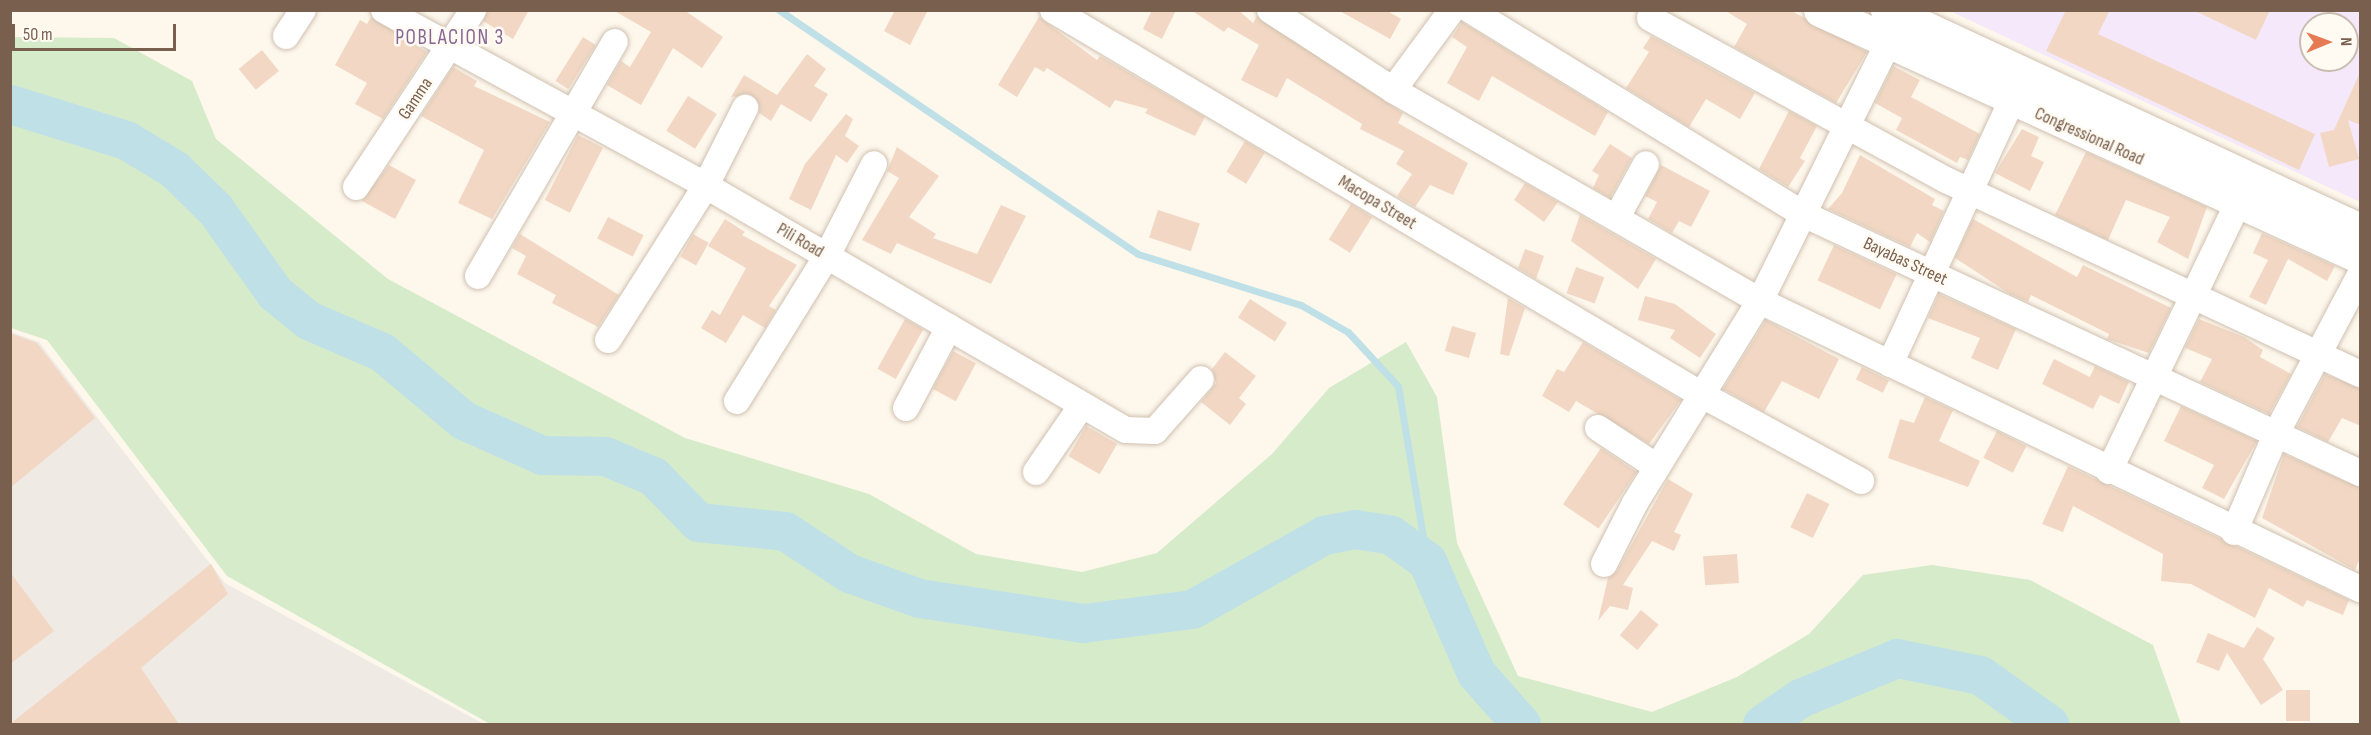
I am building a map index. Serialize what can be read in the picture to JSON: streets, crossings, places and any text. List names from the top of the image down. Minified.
{"streets":{"main road":["Congressional Road"],"street":["Gamma","Macopa Street","Pili Road","Bayabas Street"]},"crossings":[["Gamma","Pili Road"]],"districts":["POBLACION 3"],"scale_bar":"50 m","north":"right"}
